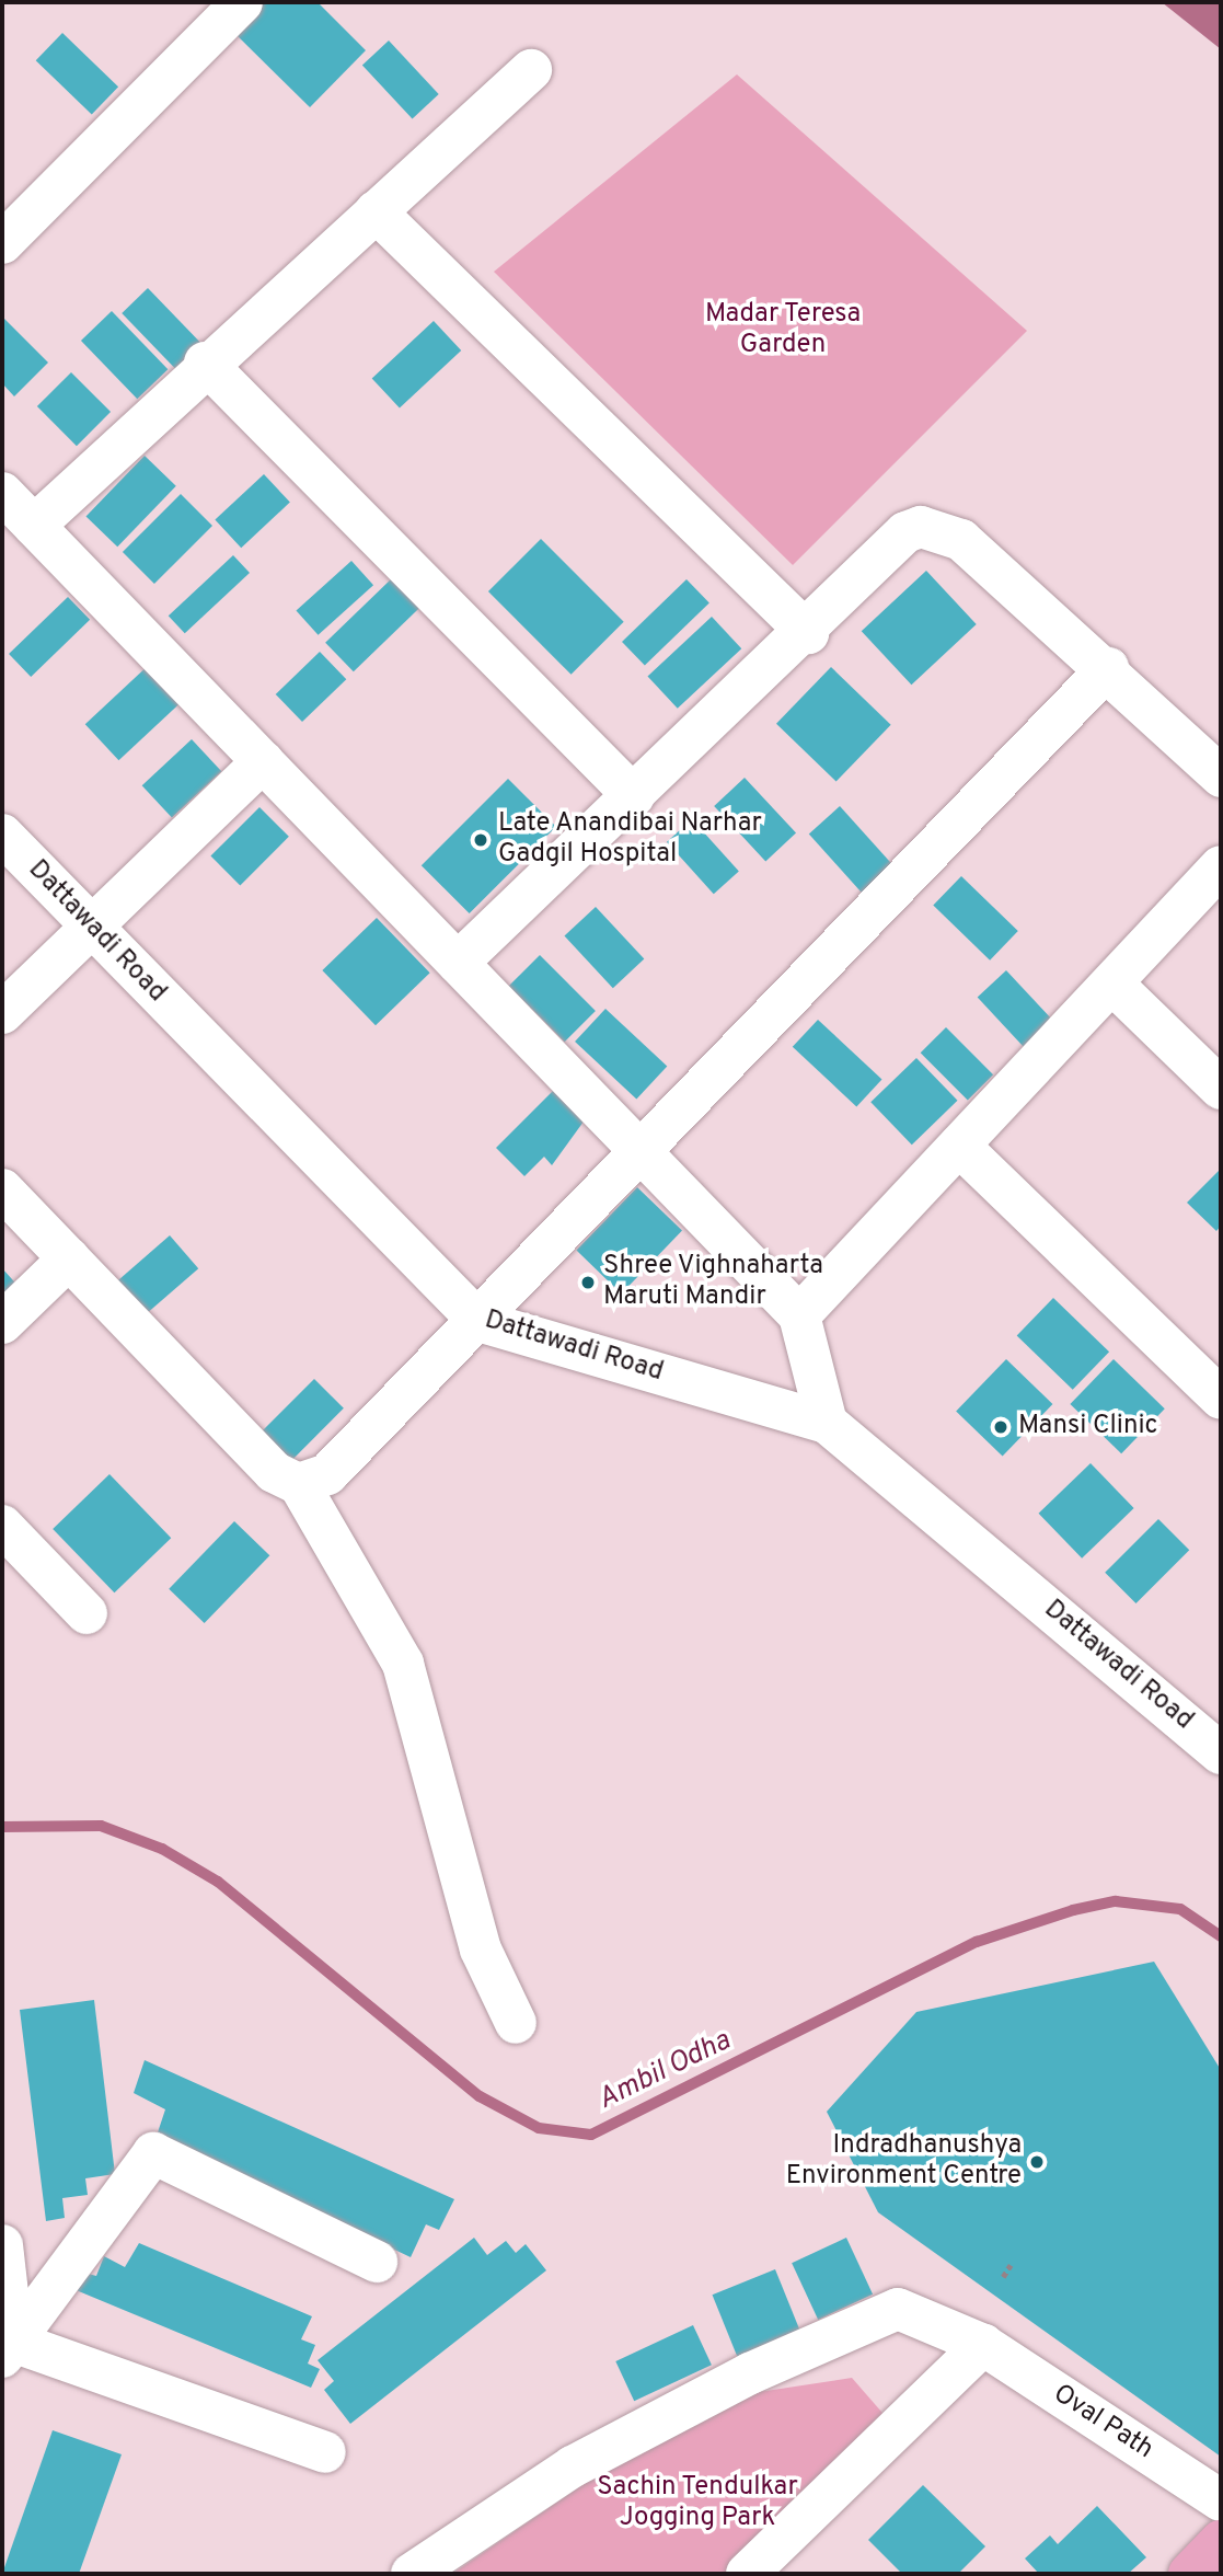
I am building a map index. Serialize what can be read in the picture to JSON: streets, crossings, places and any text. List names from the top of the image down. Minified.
{"streets":{"street":["Dattawadi Road","Oval Path"]},"water":["Ambil Odha"],"parks":["Madar Teresa Garden","Sachin Tendulkar Jogging Park"],"places":["Late Anandibai Narhar Gadgil Hospital","Shree Vighnaharta Maruti Mandir","Mansi Clinic","Indradhanushya Environment Centre"]}
